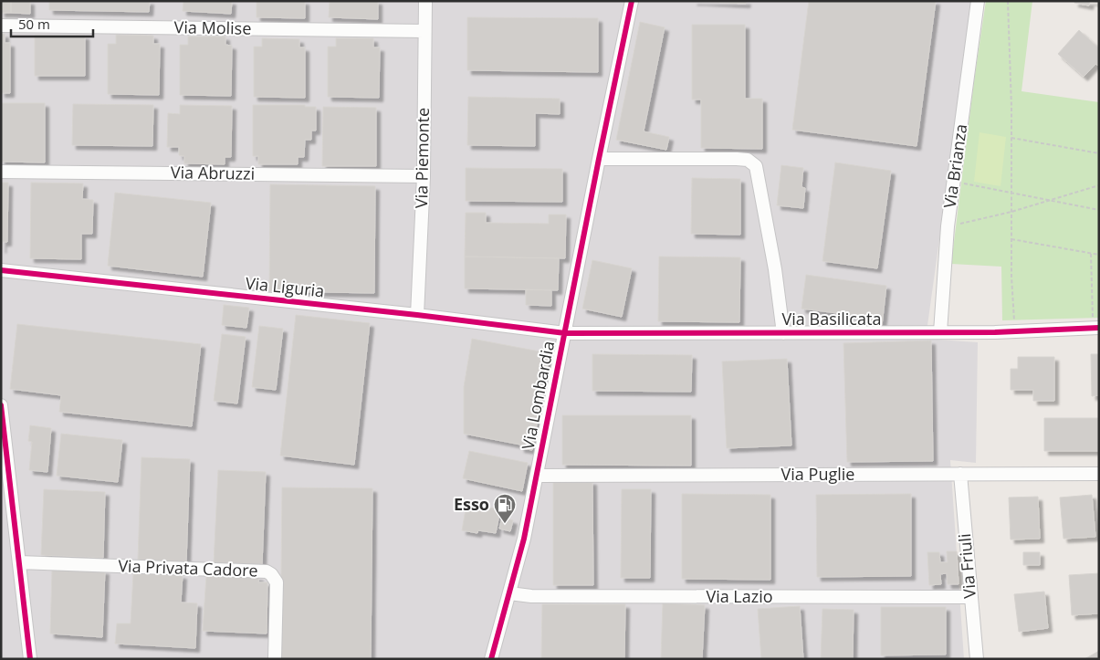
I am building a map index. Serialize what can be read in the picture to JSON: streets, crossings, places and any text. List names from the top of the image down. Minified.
{"streets":{"street":["Via Molise","Via Piemonte","Via Brianza","Via Abruzzi","Via Liguria","Via Basilicata","Via Lombardia","Via Puglie","Via Friuli","Via Privata Cadore","Via Lazio"]},"crossings":[["Via Molise","Via Piemonte"],["Via Piemonte","Via Abruzzi"],["Via Piemonte","Via Liguria"],["Via Brianza","Via Basilicata"],["Via Liguria","Via Basilicata"],["Via Liguria","Via Lombardia"],["Via Basilicata","Via Lombardia"],["Via Lombardia","Via Puglie"],["Via Lombardia","Via Lazio"],["Via Puglie","Via Friuli"],["Via Friuli","Via Lazio"]],"places":{"fuel station":["Esso"]},"scale_bar":"50 m"}
